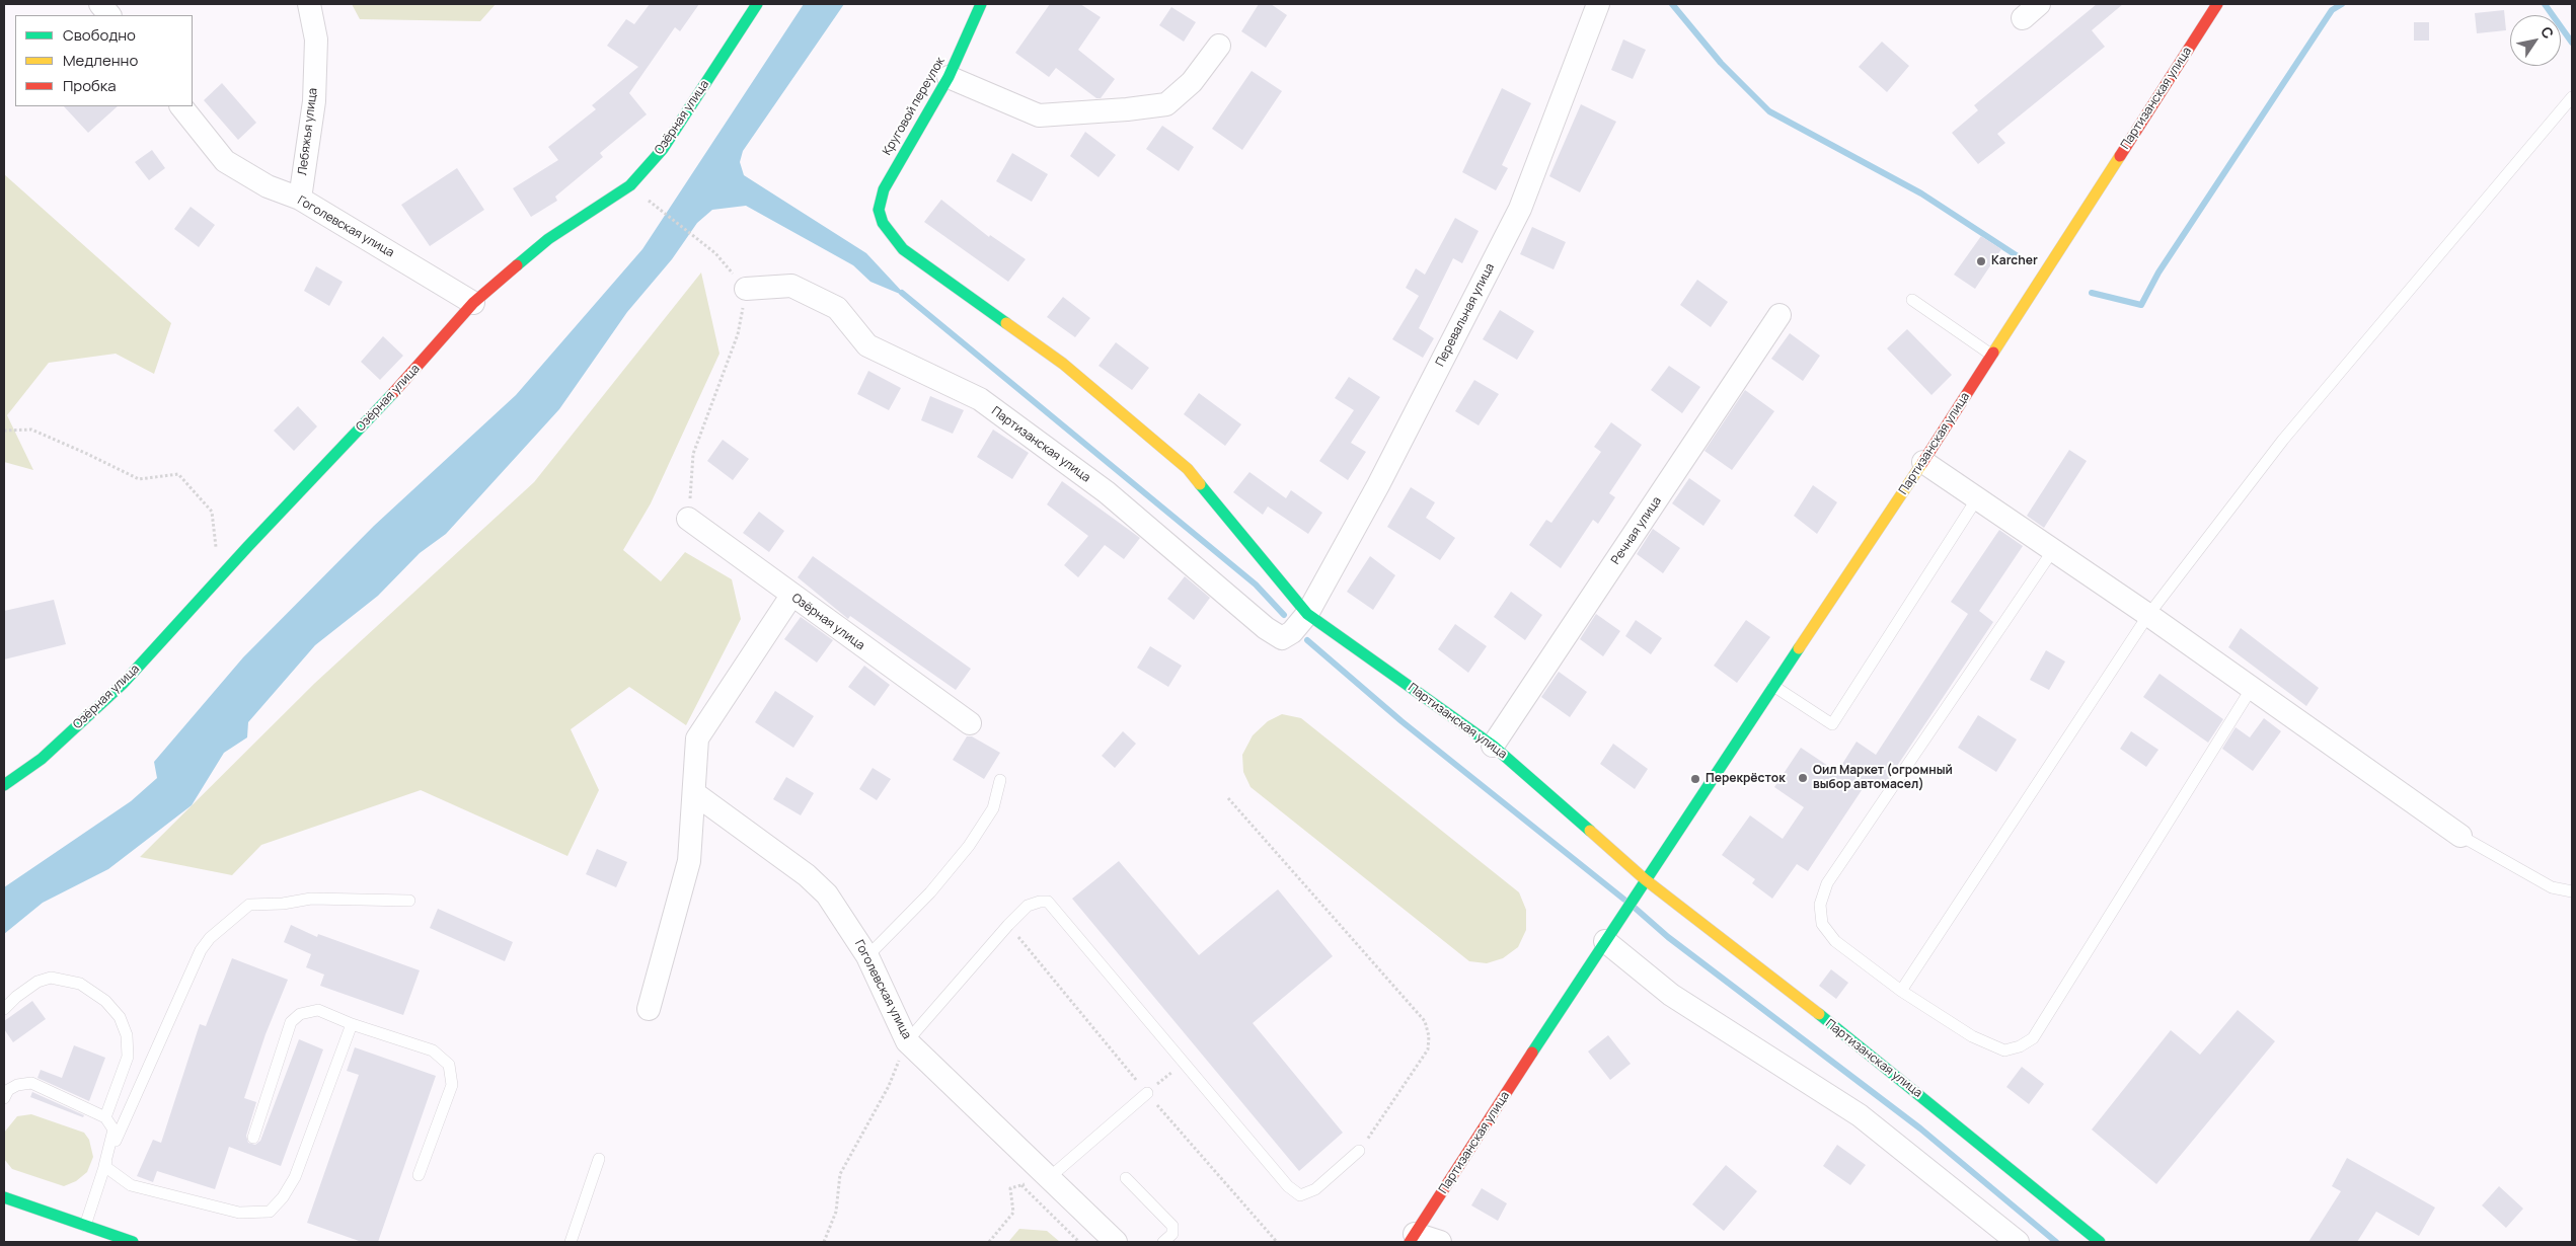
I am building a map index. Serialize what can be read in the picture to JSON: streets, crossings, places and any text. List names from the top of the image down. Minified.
{"streets":{"main road":["Партизанская улица","Круговой переулок","Озёрная улица"],"street":["Лебяжья улица","Гоголевская улица","Перевальная улица","Речная улица"]},"crossings":[["Партизанская улица","Круговой переулок"],["Партизанская улица","Перевальная улица"],["Партизанская улица","Речная улица"],["Озёрная улица","Гоголевская улица"],["Лебяжья улица","Гоголевская улица"]],"places":["Karcher","Оил Маркет (огромный выбор автомасел)","Перекрёсток"],"legend":["Свободно","Медленно","Пробка"],"north":"top right"}
